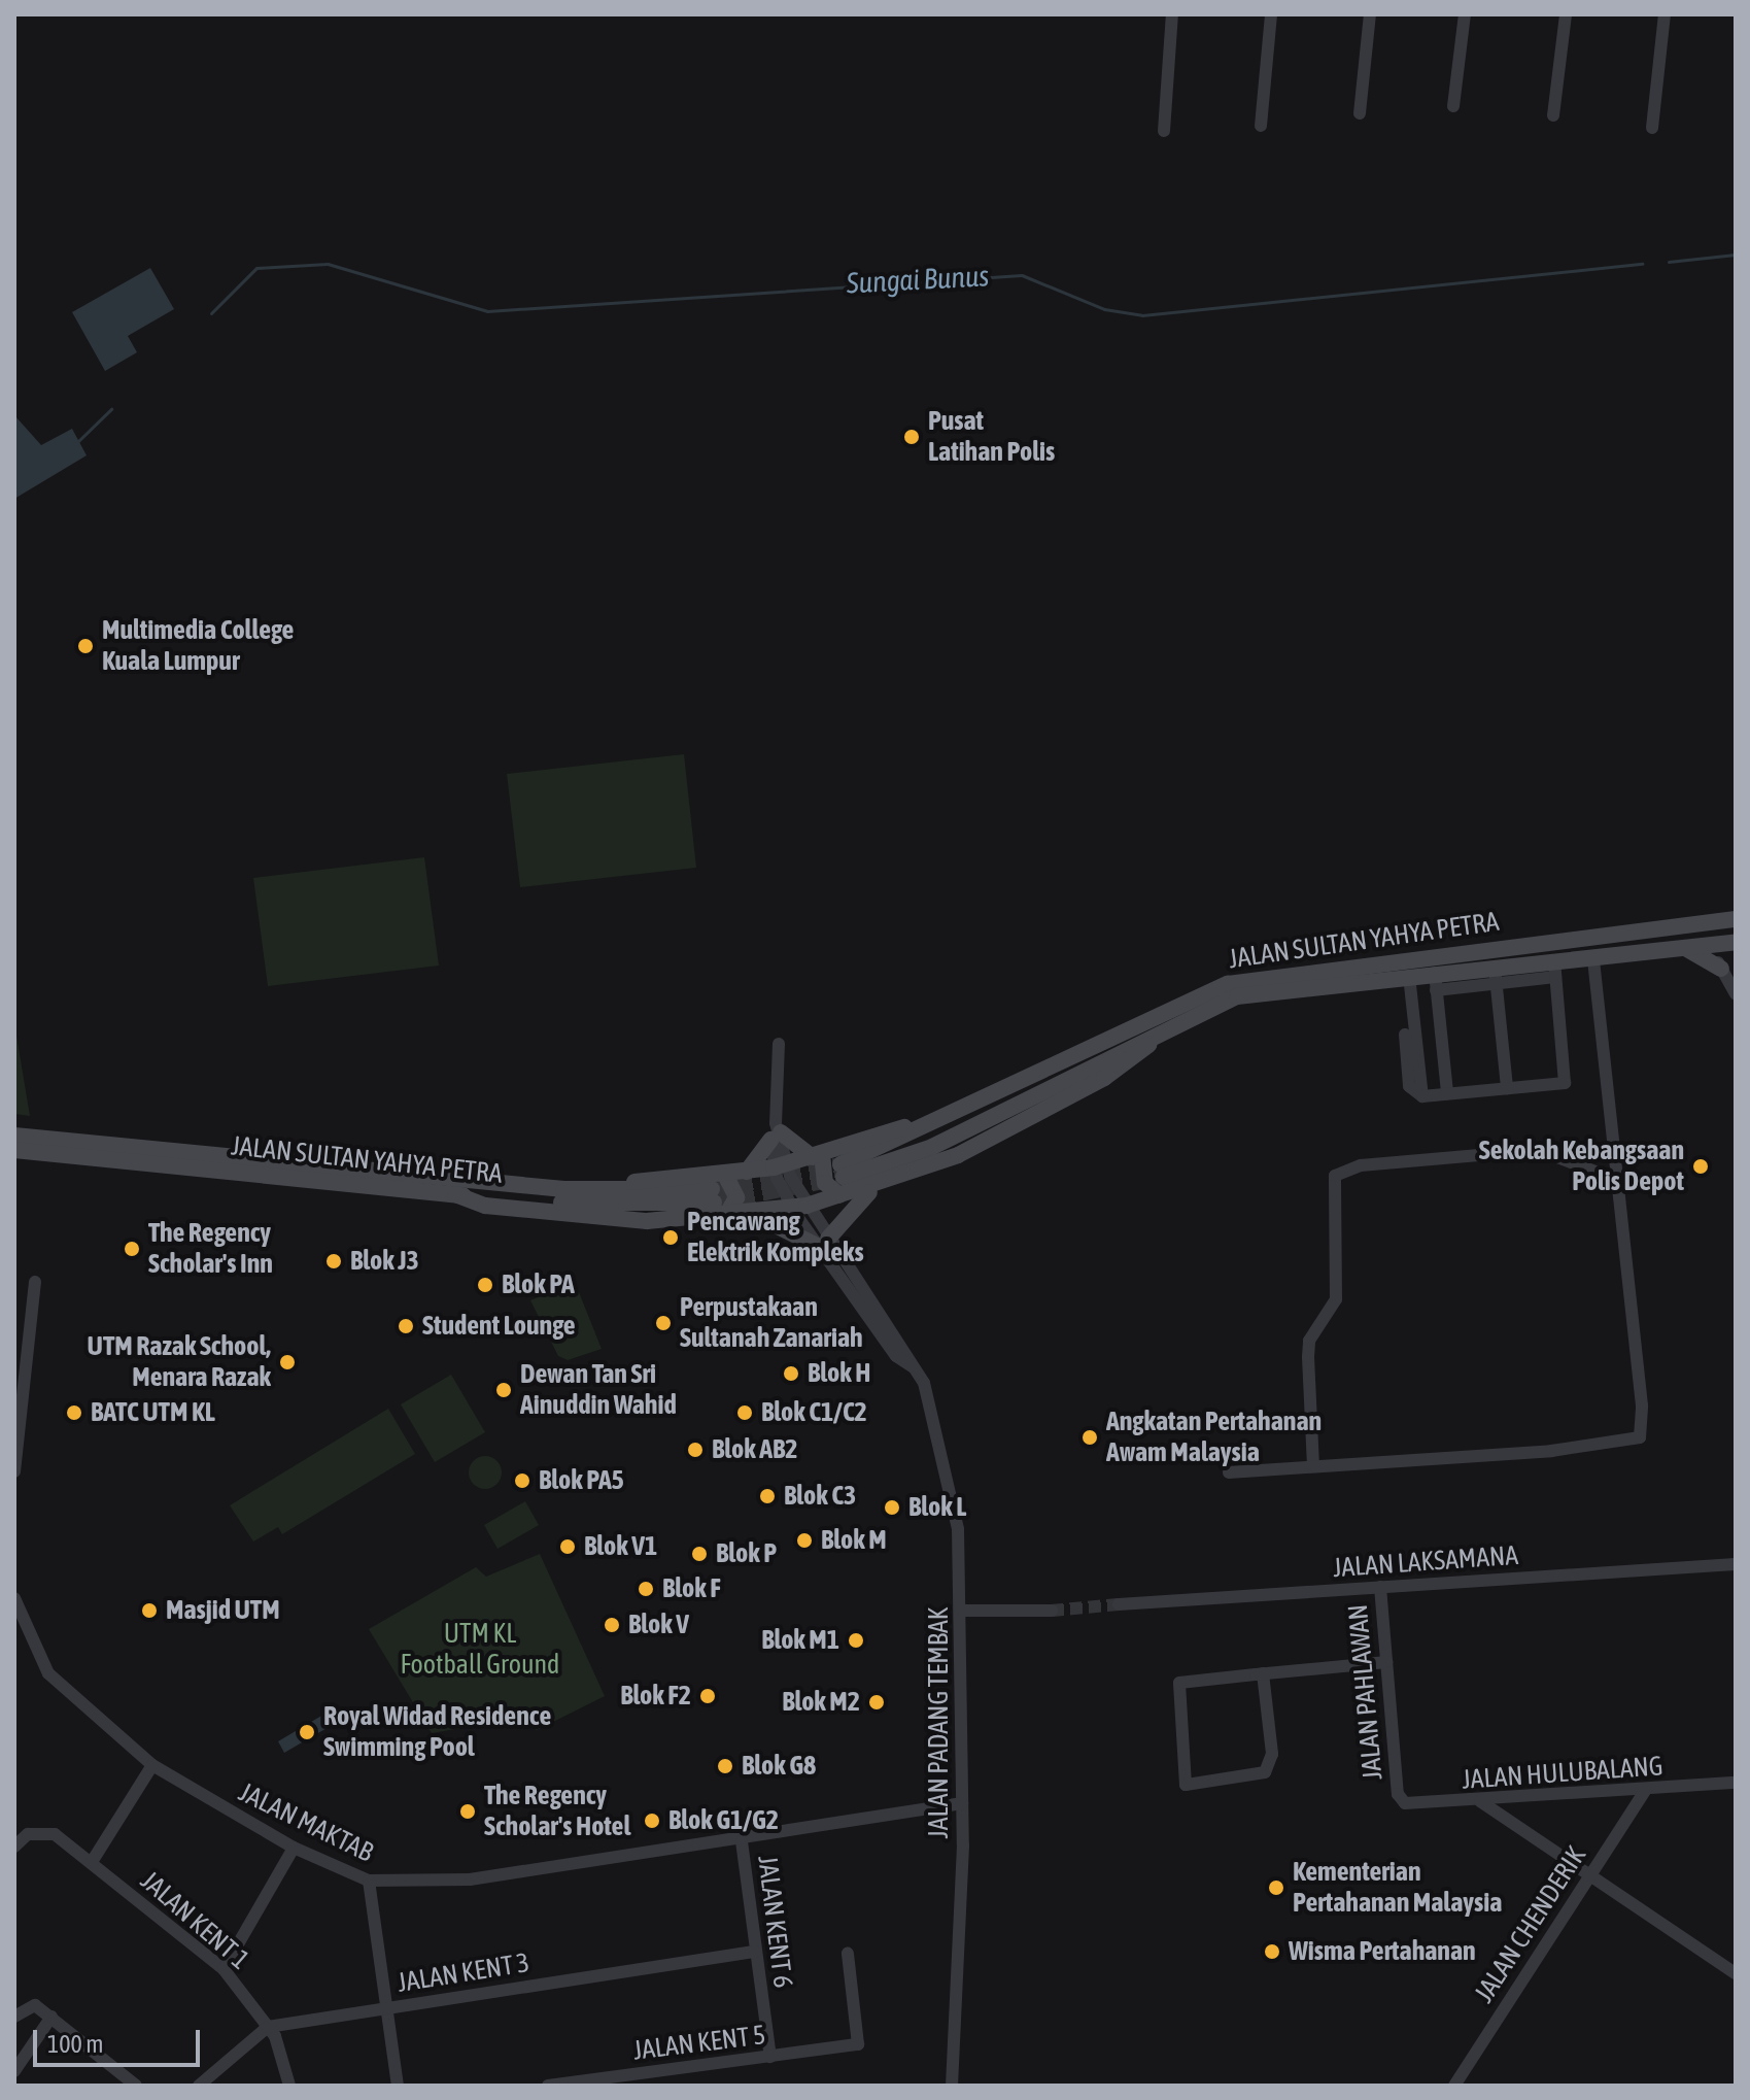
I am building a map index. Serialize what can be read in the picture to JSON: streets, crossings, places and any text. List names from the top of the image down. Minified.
{"streets":{"main road":["JALAN SULTAN YAHYA PETRA"],"street":["JALAN LAKSAMANA","JALAN PAHLAWAN","JALAN PADANG TEMBAK","JALAN HULUBALANG","JALAN MAKTAB","JALAN KENT 1","JALAN KENT 6","JALAN CHENDERIK","JALAN KENT 3","JALAN KENT 5"]},"crossings":[["JALAN LAKSAMANA","JALAN PAHLAWAN"],["JALAN PAHLAWAN","JALAN HULUBALANG"],["JALAN PADANG TEMBAK","JALAN MAKTAB"],["JALAN HULUBALANG","JALAN CHENDERIK"],["JALAN MAKTAB","JALAN KENT 6"],["JALAN KENT 1","JALAN KENT 3"],["JALAN KENT 6","JALAN KENT 3"],["JALAN KENT 6","JALAN KENT 5"]],"water":["Sungai Bunus"],"parks":["UTM KL Football Ground"],"places":["Pusat Latihan Polis","Multimedia College Kuala Lumpur","Sekolah Kebangsaan Polis Depot","Pencawang Elektrik Kompleks","The Regency Scholar's Inn","Blok J3","Blok PA","Perpustakaan Sultanah Zanariah","Student Lounge","UTM Razak School, Menara Razak","Blok H","Dewan Tan Sri Ainuddin Wahid","BATC UTM KL","Blok C1/C2","Angkatan Pertahanan Awam Malaysia","Blok AB2","Blok PA5","Blok C3","Blok L","Blok M","Blok V1","Blok P","Blok F","Masjid UTM","Blok V","Blok M1","Blok F2","Blok M2","Royal Widad Residence Swimming Pool","Blok G8","The Regency Scholar's Hotel","Blok G1/G2","Kementerian Pertahanan Malaysia","Wisma Pertahanan"],"scale_bar":"100 m"}
